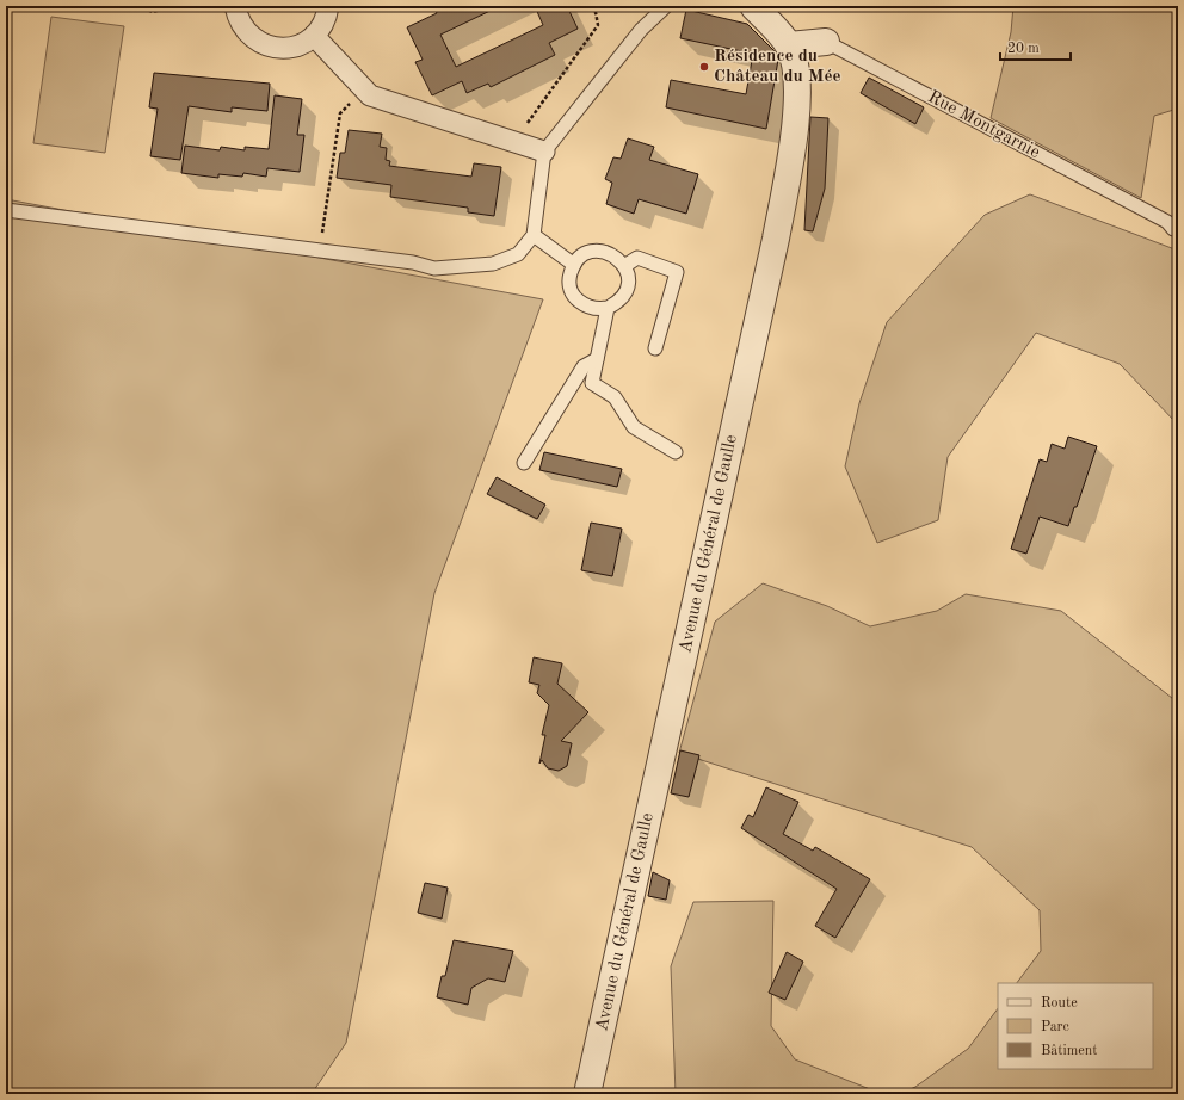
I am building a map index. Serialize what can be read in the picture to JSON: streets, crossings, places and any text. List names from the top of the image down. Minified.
{"streets":{"street":["Rue Montgarnie","Avenue du Général de Gaulle"]},"crossings":[["Rue Montgarnie","Avenue du Général de Gaulle"]],"places":["Résidence du Château du Mée"],"legend":["Route","Parc","Bâtiment"],"scale_bar":"20 m"}
